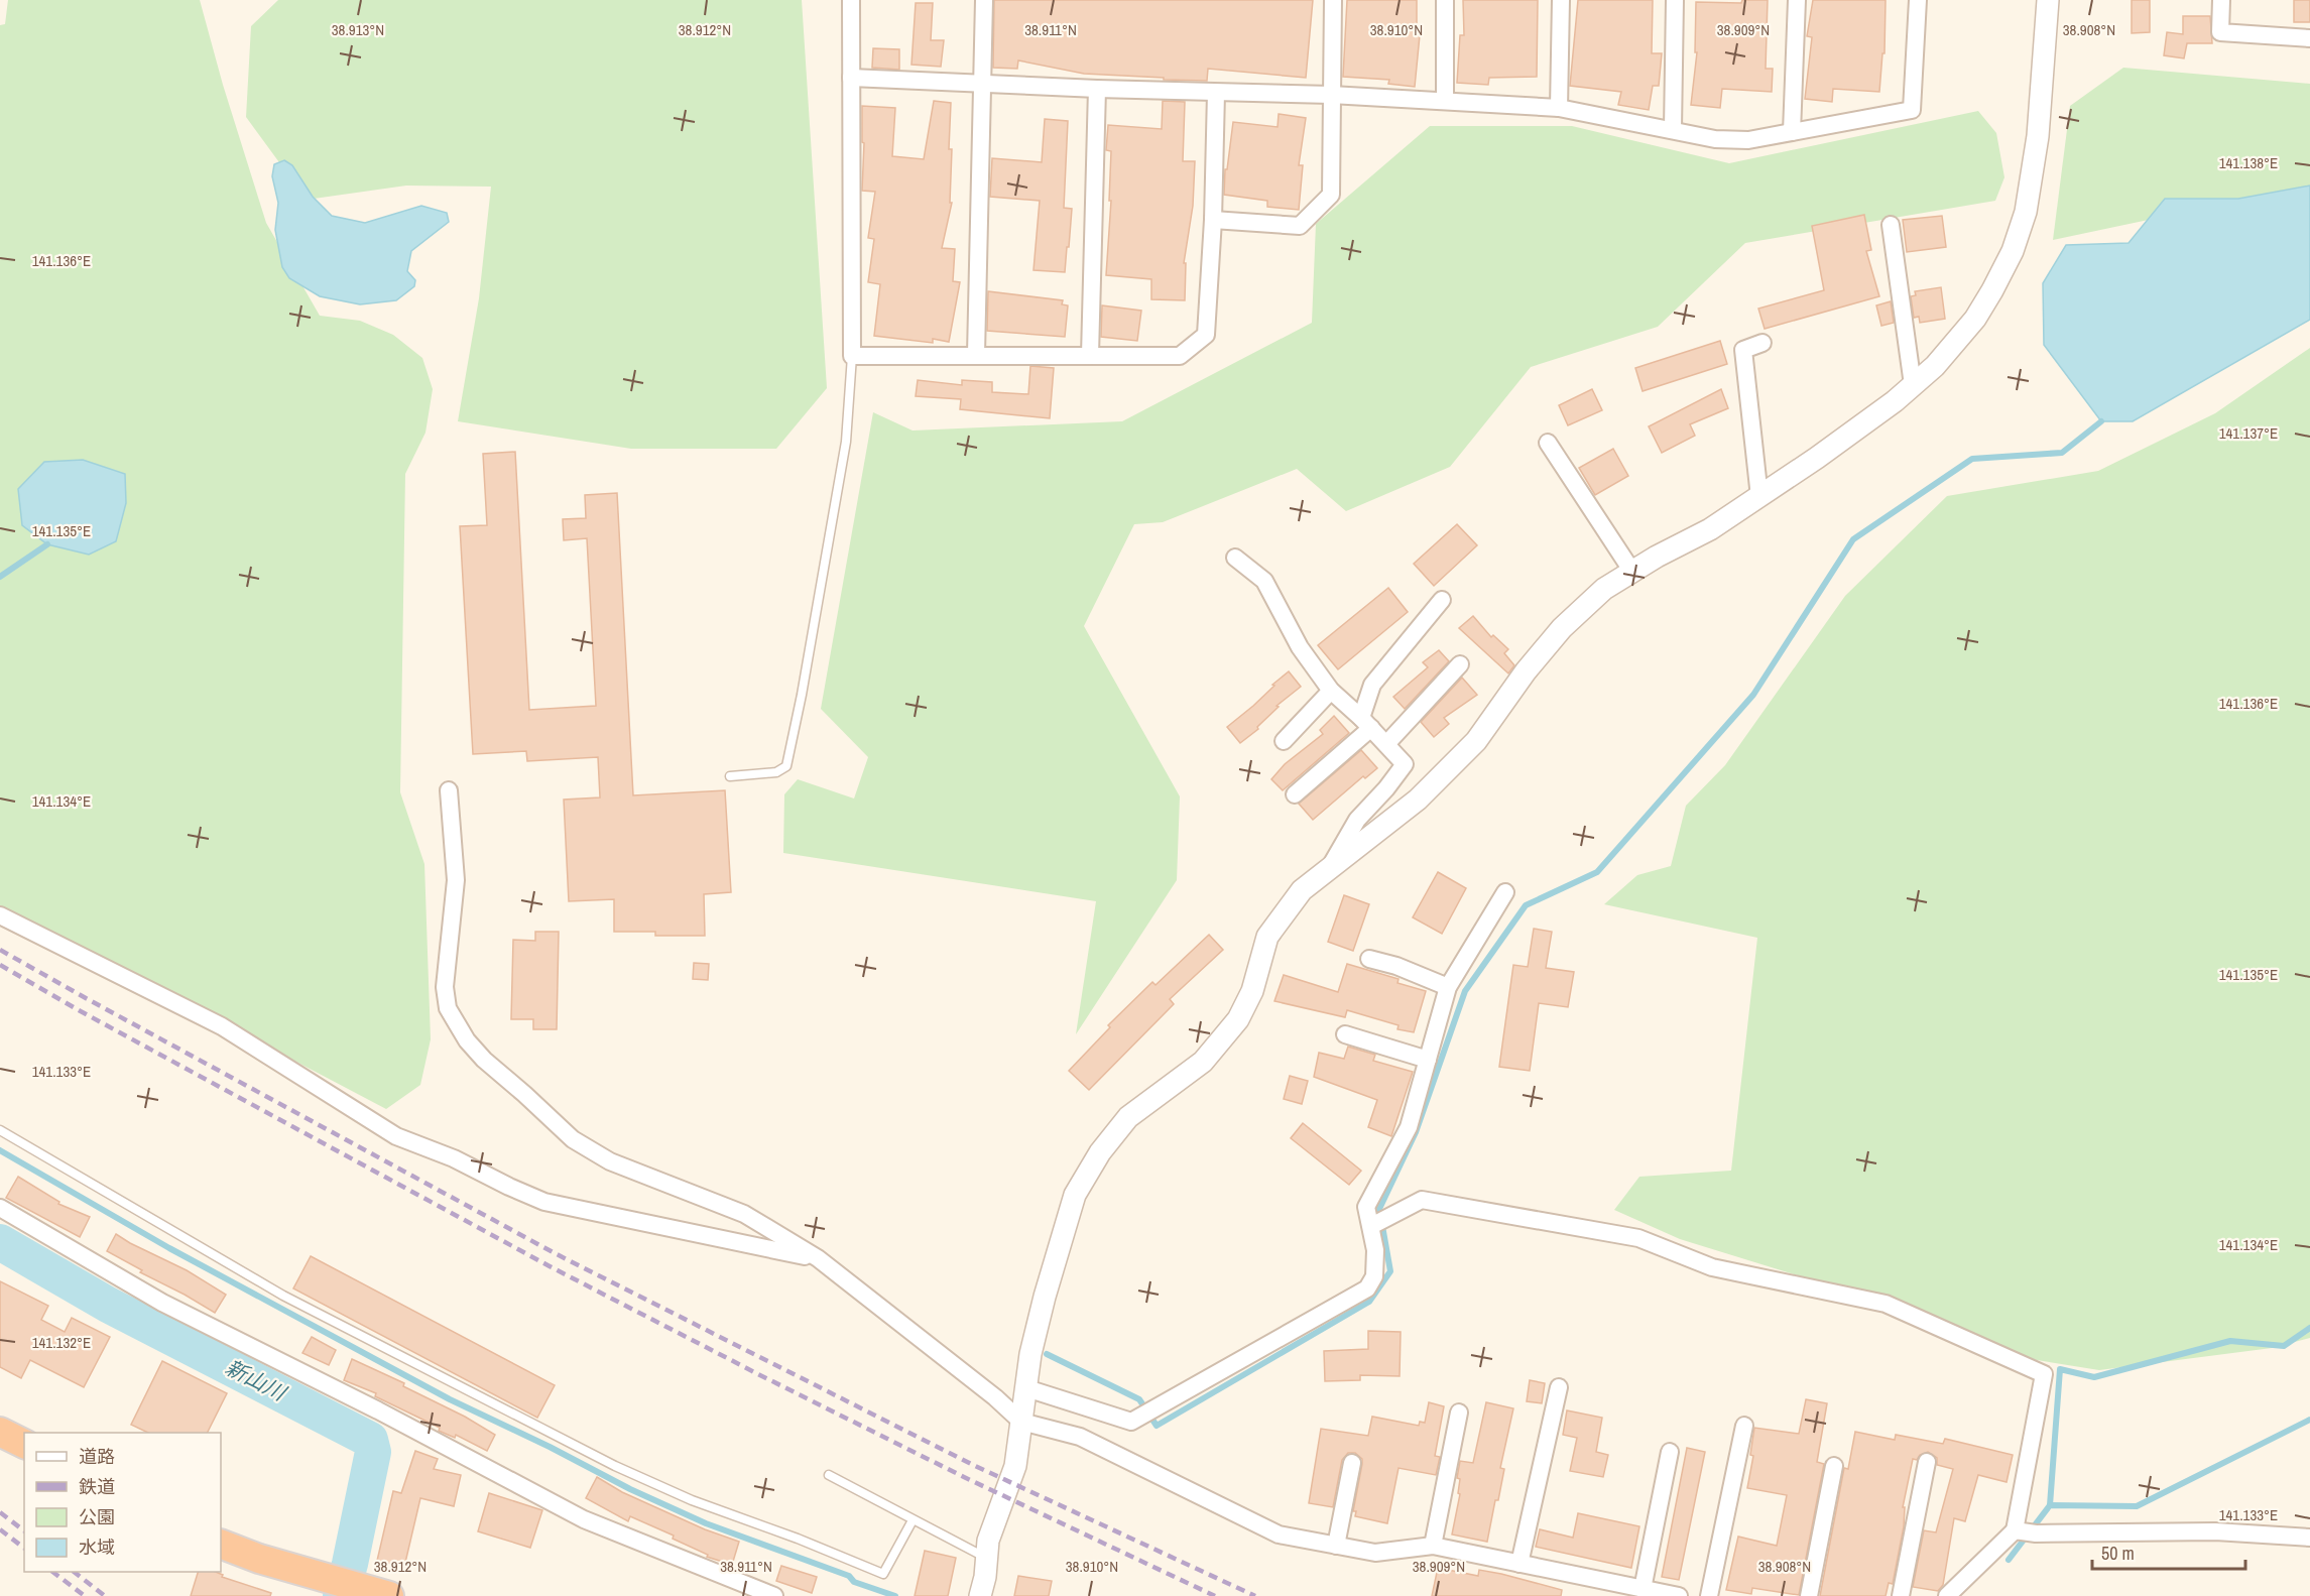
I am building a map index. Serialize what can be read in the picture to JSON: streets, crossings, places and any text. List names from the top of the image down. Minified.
{"water":["新山川"],"legend":["道路","鉄道","公園","水域"],"scale_bar":"50 m","coordinates":["38.913°N","38.912°N","38.911°N","38.910°N","38.909°N","38.908°N","141.138°E","141.136°E","141.137°E","141.135°E","141.134°E","141.133°E","141.132°E"]}
